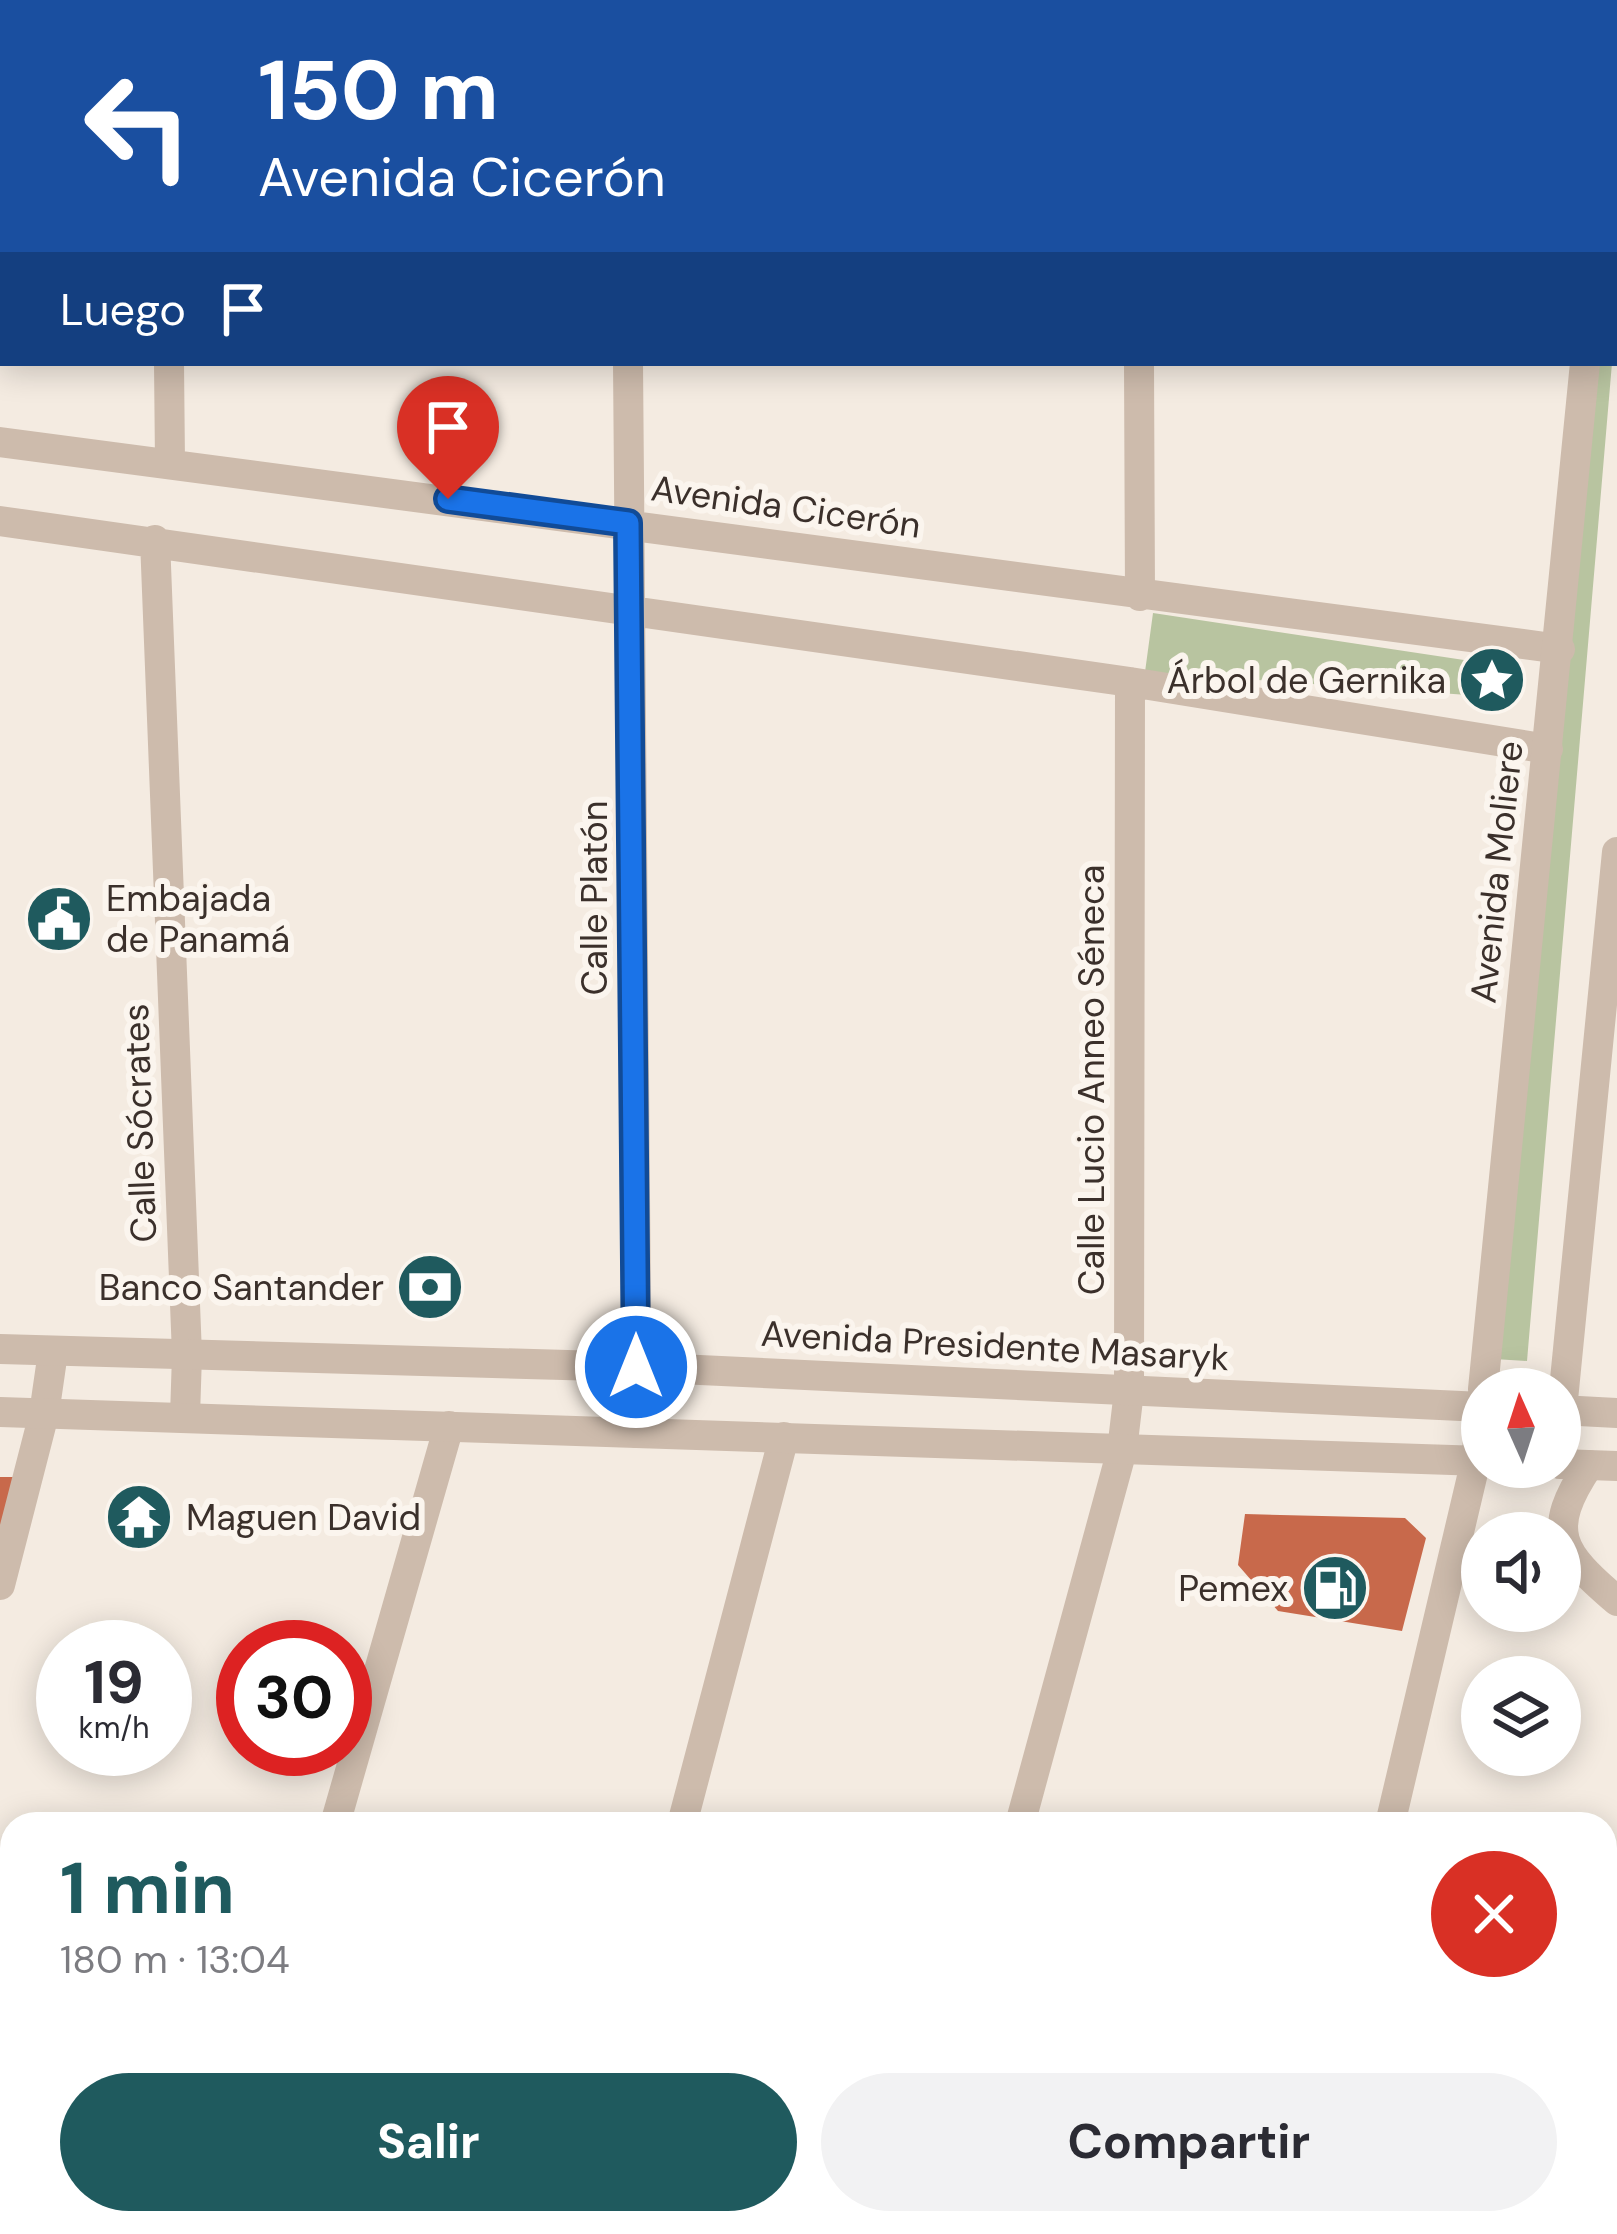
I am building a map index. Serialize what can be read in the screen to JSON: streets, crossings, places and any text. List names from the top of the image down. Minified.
{"streets":{"street":["Avenida Cicerón","Avenida Moliere","Calle Platón","Calle Lucio Anneo Séneca","Calle Sócrates","Avenida Presidente Masaryk"]},"crossings":[["Avenida Cicerón","Avenida Moliere"],["Avenida Cicerón","Calle Platón"],["Calle Platón","Avenida Presidente Masaryk"],["Calle Lucio Anneo Séneca","Avenida Presidente Masaryk"],["Calle Sócrates","Avenida Presidente Masaryk"]],"places":{"place":["Árbol de Gernika"],"public building":["Embajada de Panamá"],"bank":["Banco Santander"],"temple":["Maguen David"],"fuel station":["Pemex"]},"north":"top","page":{"turn":["150 m","Avenida Cicerón"],"then":"Luego","speed":"19 km/h","limit":"30","heading":["1 min","180 m · 13:04"],"buttons":["Salir","Compartir"]}}
